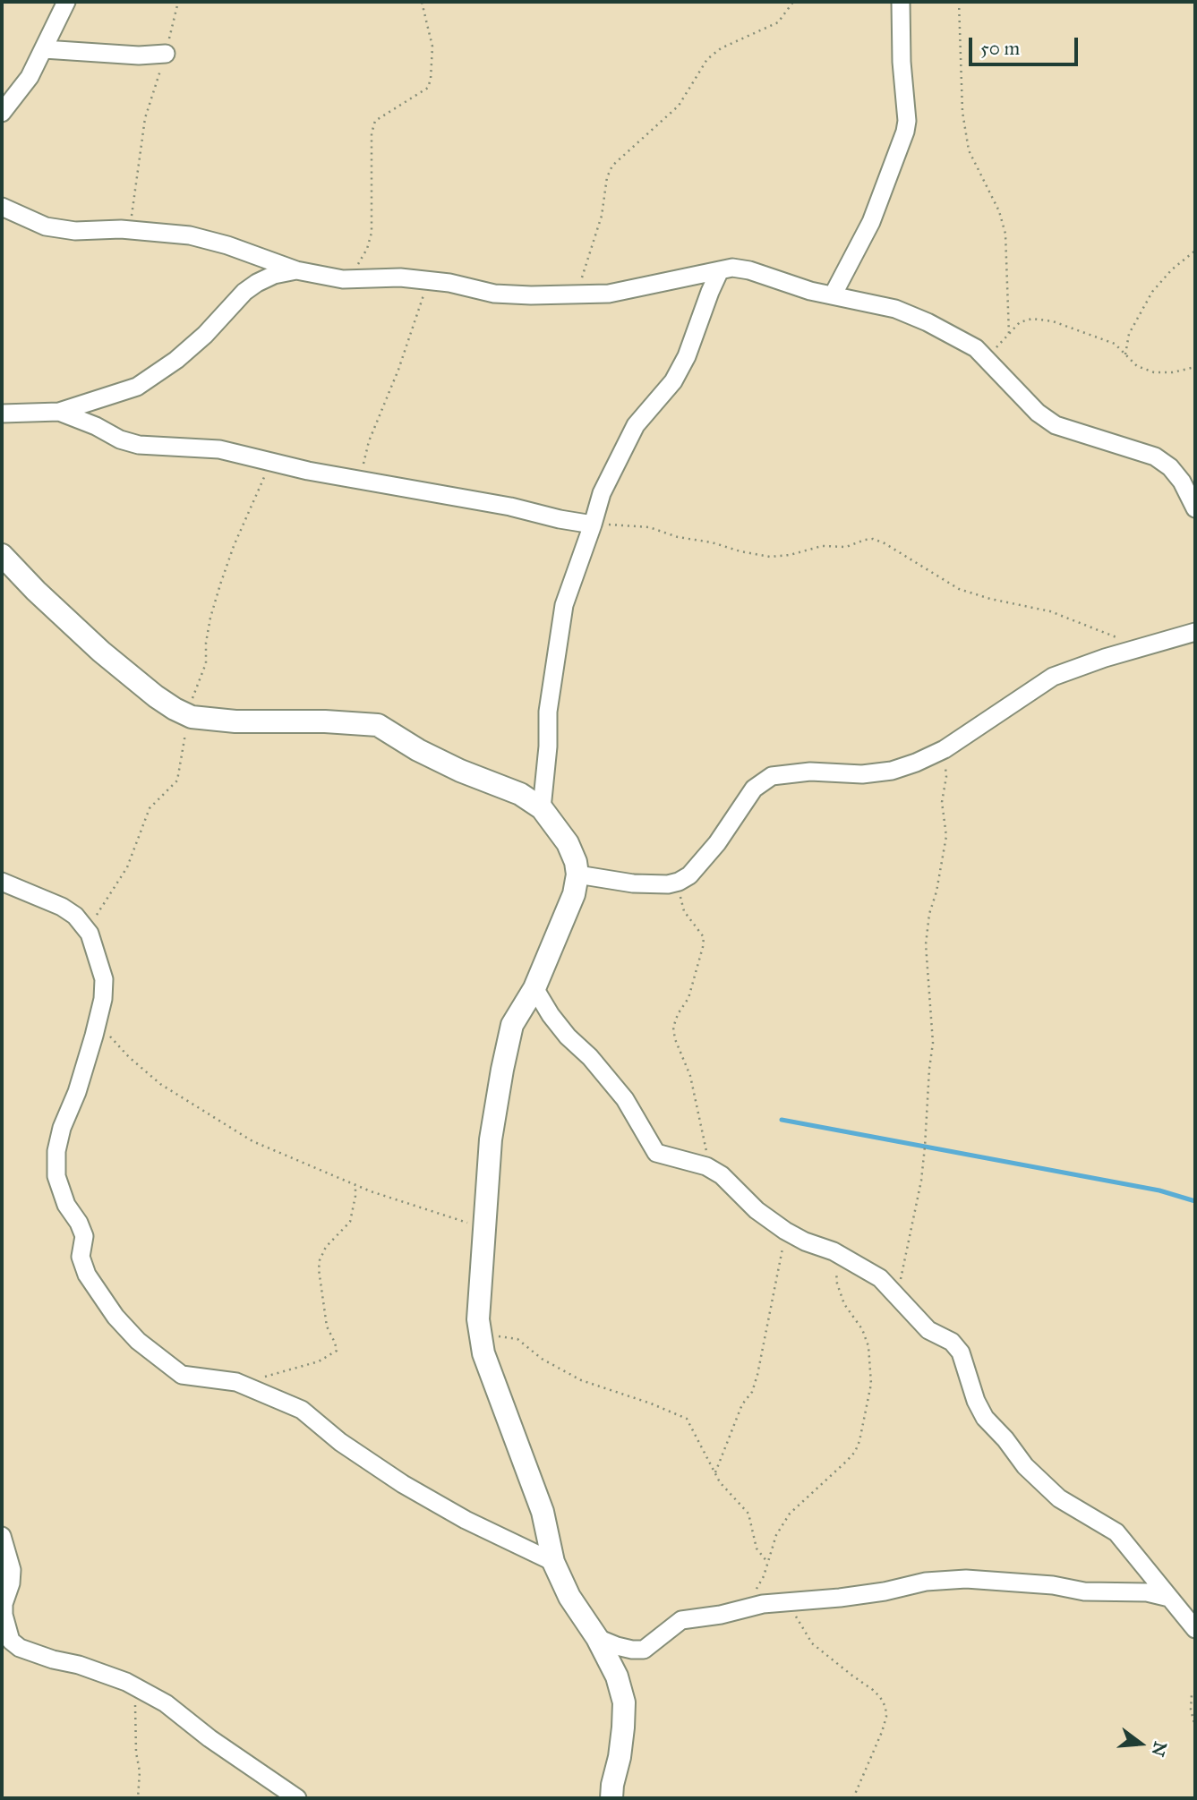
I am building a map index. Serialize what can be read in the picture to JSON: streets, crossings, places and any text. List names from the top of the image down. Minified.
{"scale_bar":"50 m","north":"right"}
